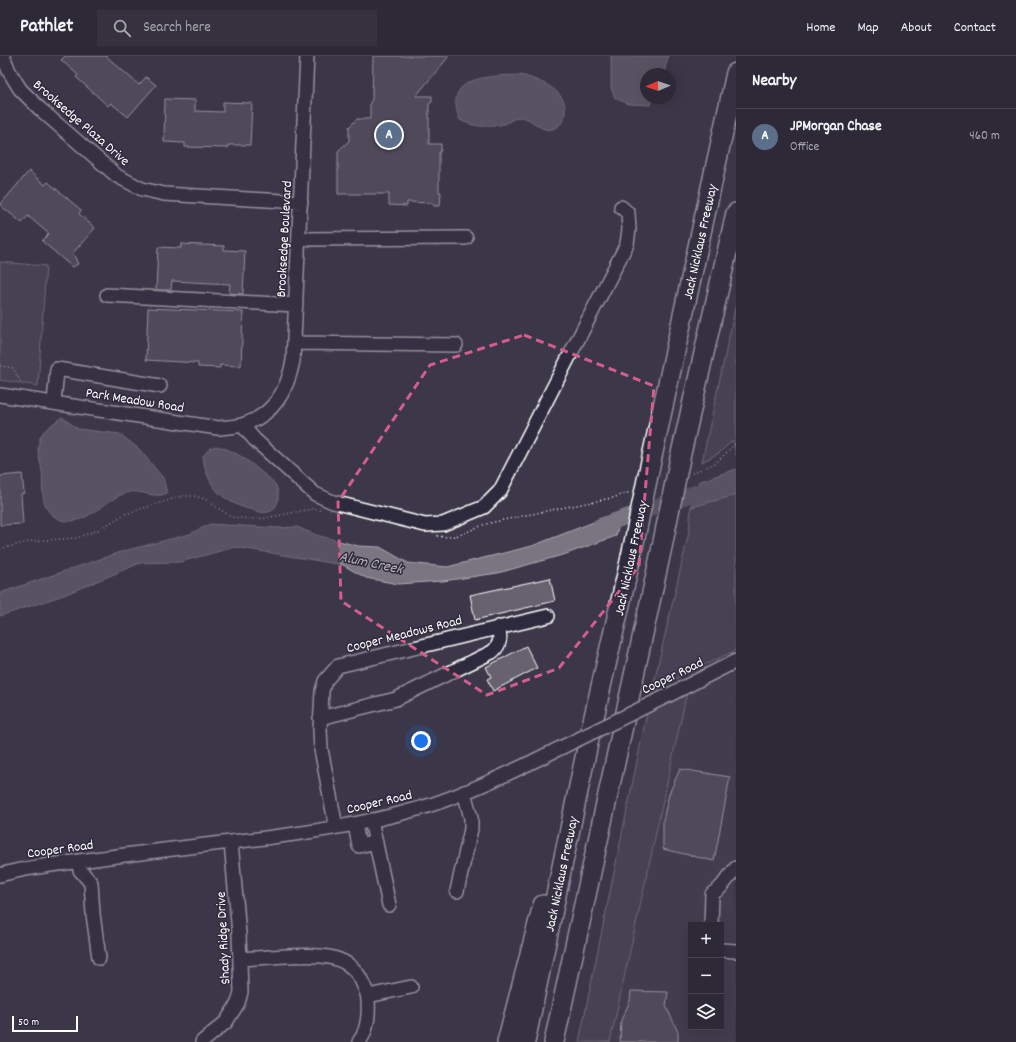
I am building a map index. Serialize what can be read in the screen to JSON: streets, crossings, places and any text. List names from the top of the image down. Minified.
{"streets":{"highway":["Jack Nicklaus Freeway"],"street":["Brooksedge Plaza Drive","Brooksedge Boulevard","Park Meadow Road","Cooper Meadows Road","Cooper Road","Shady Ridge Drive"]},"crossings":[["Brooksedge Plaza Drive","Brooksedge Boulevard"],["Brooksedge Boulevard","Park Meadow Road"],["Cooper Meadows Road","Cooper Road"],["Cooper Road","Shady Ridge Drive"]],"water":["Alum Creek"],"scale_bar":"50 m","north":"left","page":{"header":"Pathlet","search":"Search here","nav":["Home","Map","About","Contact"],"heading":"Nearby","list":[{"mark":"A","name":"JPMorgan Chase","note":"Office","value":"460 m"}],"pins":"A","map_buttons":["+","−"],"scale":"50 m"}}
